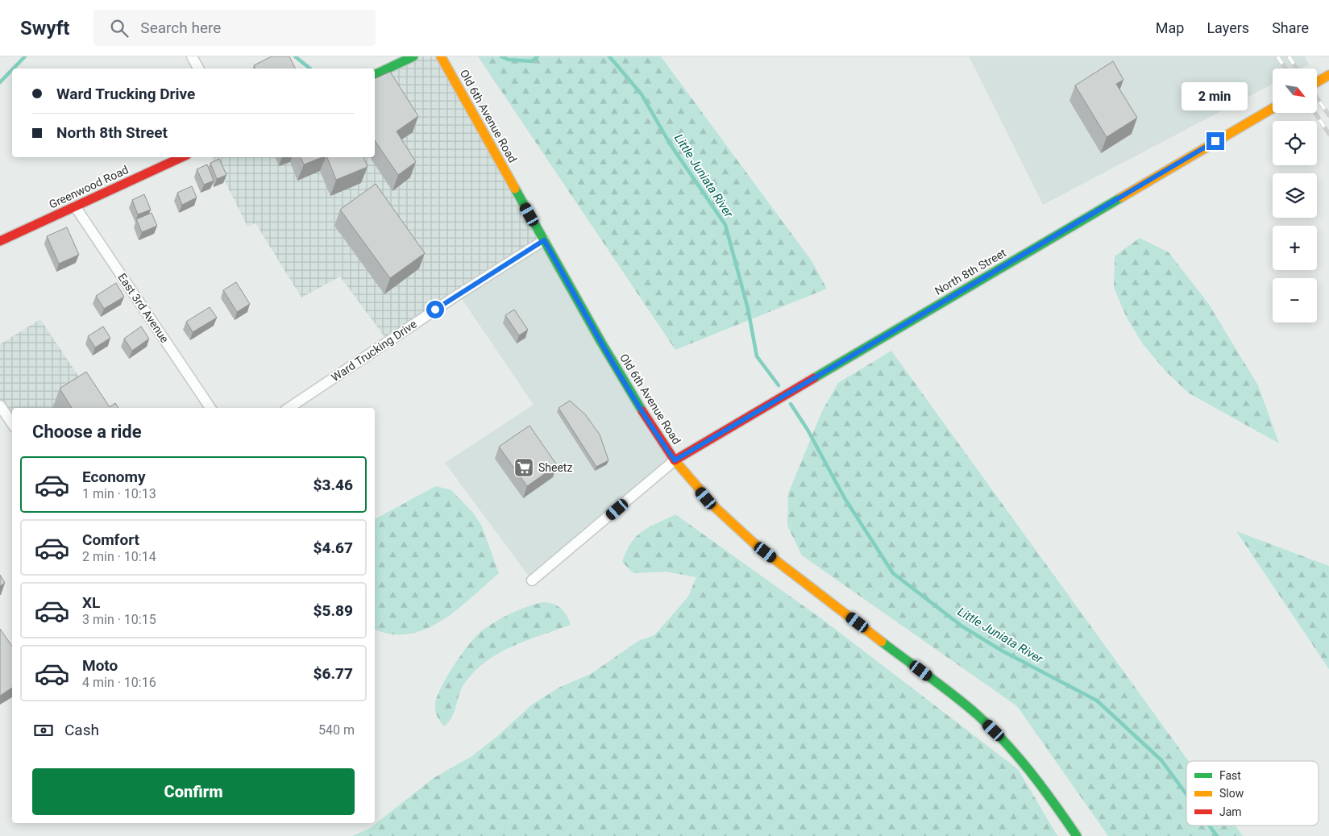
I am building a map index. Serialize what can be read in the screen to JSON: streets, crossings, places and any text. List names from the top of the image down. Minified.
{"streets":{"main road":["Old 6th Avenue Road","Greenwood Road","North 8th Street"],"street":["East 3rd Avenue","Ward Trucking Drive"]},"crossings":[["Old 6th Avenue Road","North 8th Street"],["Old 6th Avenue Road","Ward Trucking Drive"],["Greenwood Road","East 3rd Avenue"]],"water":["Little Juniata River"],"places":{"supermarket":["Sheetz"]},"legend":["Fast","Slow","Jam"],"north":"bottom right","page":{"header":"Swyft","search":"Search here","nav":["Map","Layers","Share"],"map_buttons":["+","−"],"banner":["Ward Trucking Drive","North 8th Street"],"bubble":"2 min","heading":"Choose a ride","list":[{"name":"Economy","note":"1 min · 10:13","value":"$3.46"},{"name":"Comfort","note":"2 min · 10:14","value":"$4.67"},{"name":"XL","note":"3 min · 10:15","value":"$5.89"},{"name":"Moto","note":"4 min · 10:16","value":"$6.77"}],"pay":["Cash","540 m"],"buttons":"Confirm"}}
